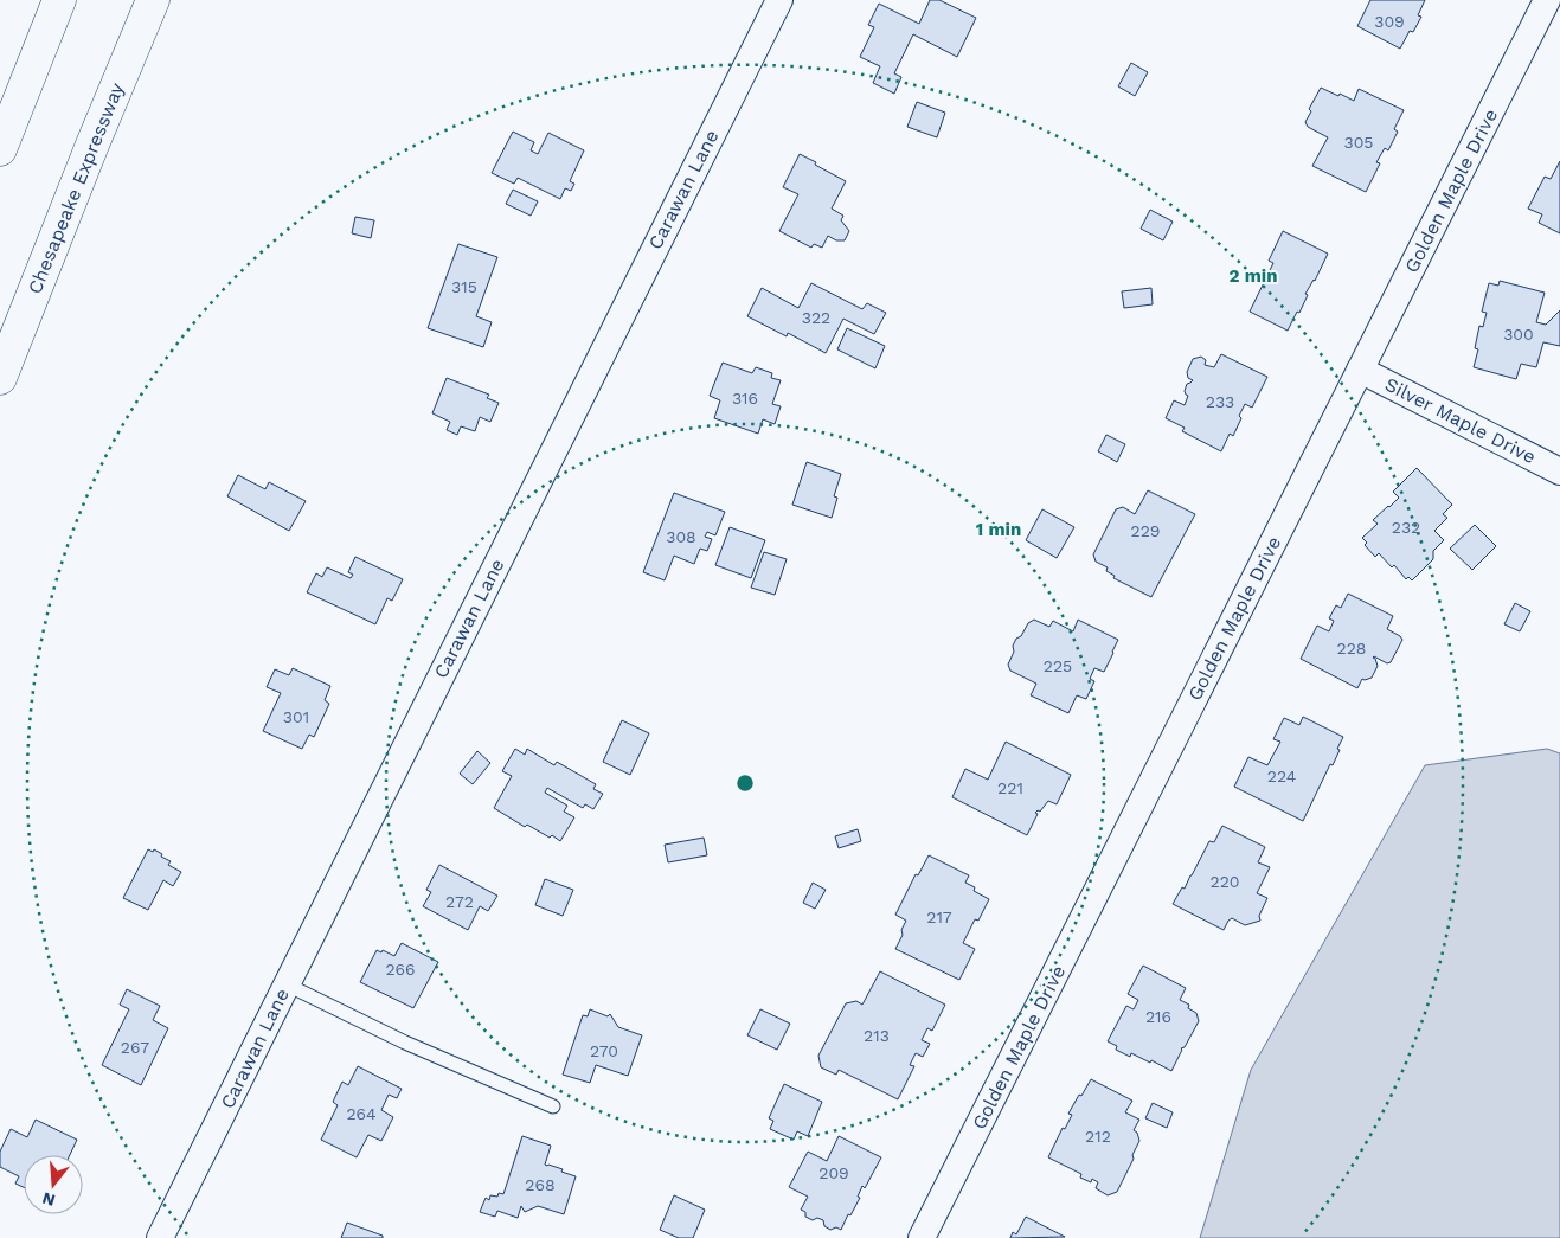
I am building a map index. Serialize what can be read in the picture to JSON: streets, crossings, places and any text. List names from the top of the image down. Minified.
{"streets":{"highway":["Chesapeake Expressway"],"street":["Carawan Lane","Golden Maple Drive","Silver Maple Drive"]},"crossings":[["Golden Maple Drive","Silver Maple Drive"]],"house_numbers":["309","305","315","322","300","316","233","232","229","308","228","225","301","224","221","220","272","217","266","216","213","267","270","264","212","209","268"],"north":"bottom","rings":["2 min","1 min"]}
